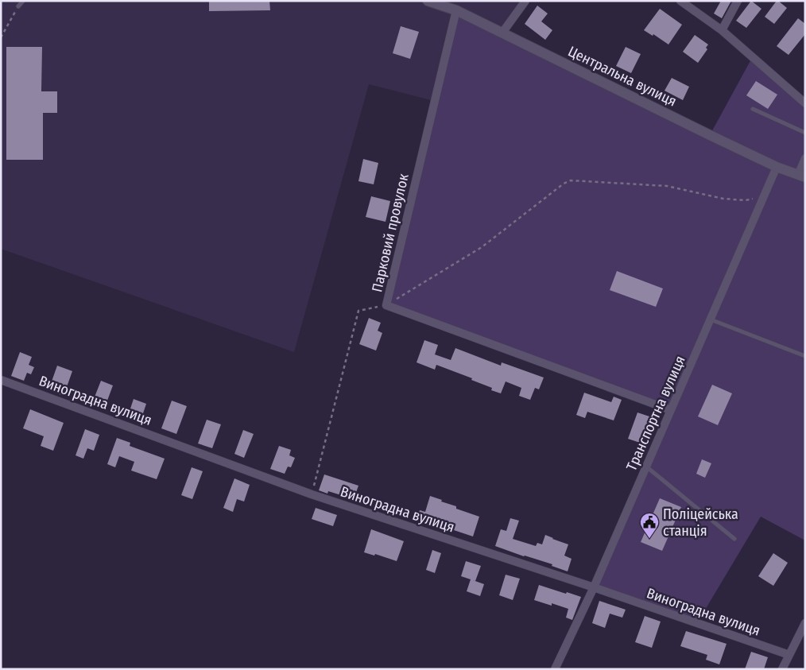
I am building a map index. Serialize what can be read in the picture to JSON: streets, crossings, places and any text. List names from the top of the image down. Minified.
{"streets":{"street":["Центральна вулиця","Парковий провулок","Виноградна вулиця","Транспортна вулиця"]},"crossings":[["Центральна вулиця","Парковий провулок"],["Центральна вулиця","Транспортна вулиця"],["Парковий провулок","Транспортна вулиця"],["Виноградна вулиця","Транспортна вулиця"]],"places":{"public building":["Поліцейська станція"]}}
